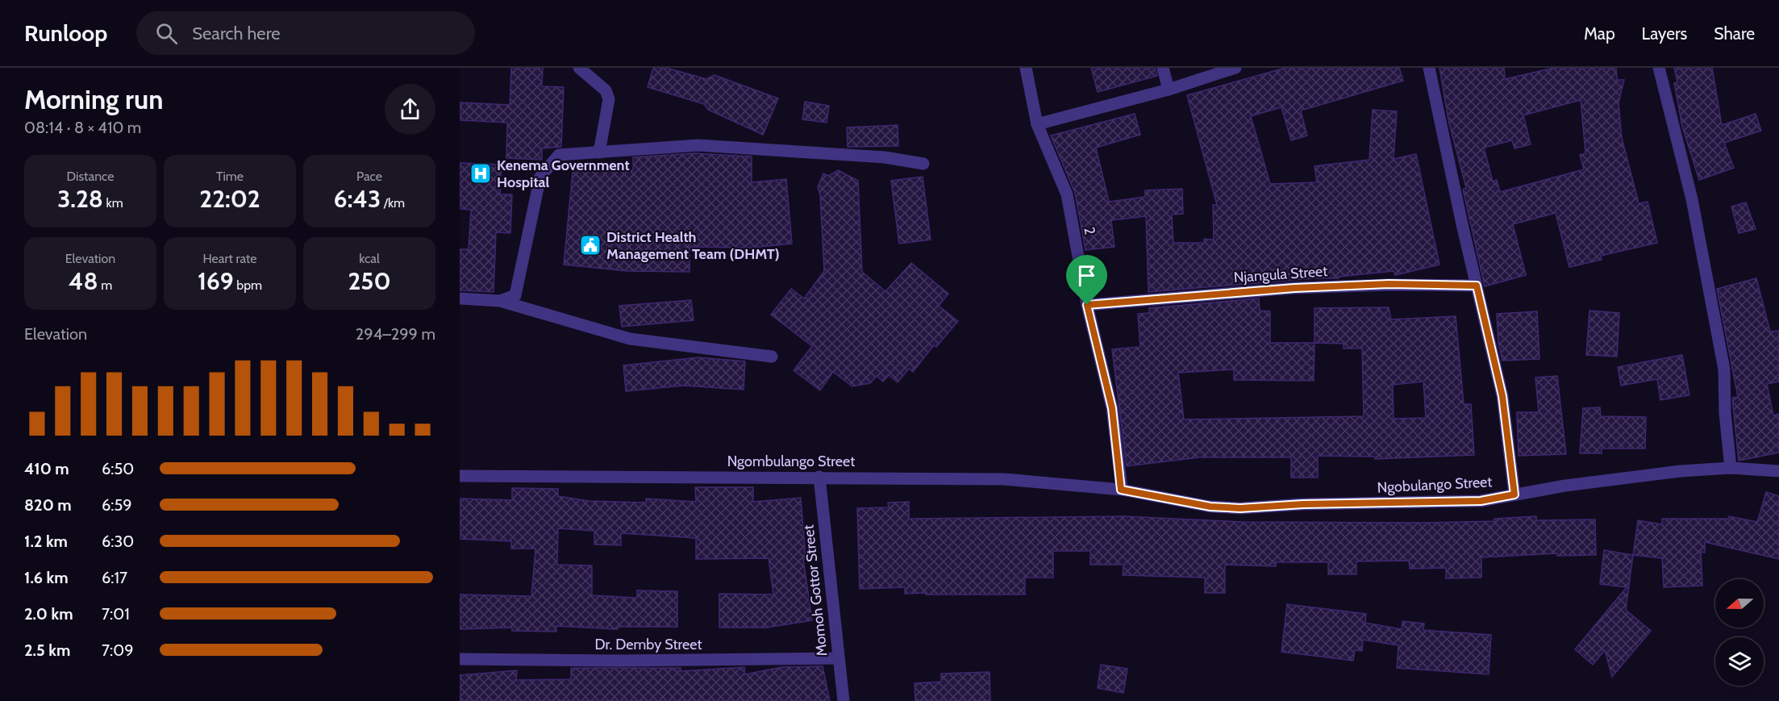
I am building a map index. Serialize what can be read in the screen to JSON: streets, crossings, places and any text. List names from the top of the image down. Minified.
{"streets":{"street":["2","Njangula Street","Ngombulango Street","Ngobulango Street","Momoh Gottor Street","Dr. Demby Street"]},"crossings":[["2","Njangula Street"],["2","Ngombulango Street"],["2","Ngobulango Street"],["Ngombulango Street","Ngobulango Street"],["Ngombulango Street","Momoh Gottor Street"],["Momoh Gottor Street","Dr. Demby Street"]],"places":{"hospital":["Kenema Government Hospital"],"public building":["District Health Management Team (DHMT)"]},"north":"left","page":{"header":"Runloop","search":"Search here","nav":["Map","Layers","Share"],"heading":["Morning run","08:14 · 8 × 410 m"],"stats":[["Distance","3.28 km"],["Time","22:02"],["Pace","6:43 /km"],["Elevation","48 m"],["Heart rate","169 bpm"],["kcal","250"]],"chart":["Elevation","294–299 m"],"list":[{"name":"410 m","note":"6:50"},{"name":"820 m","note":"6:59"},{"name":"1.2 km","note":"6:30"},{"name":"1.6 km","note":"6:17"},{"name":"2.0 km","note":"7:01"},{"name":"2.5 km","note":"7:09"}]}}
